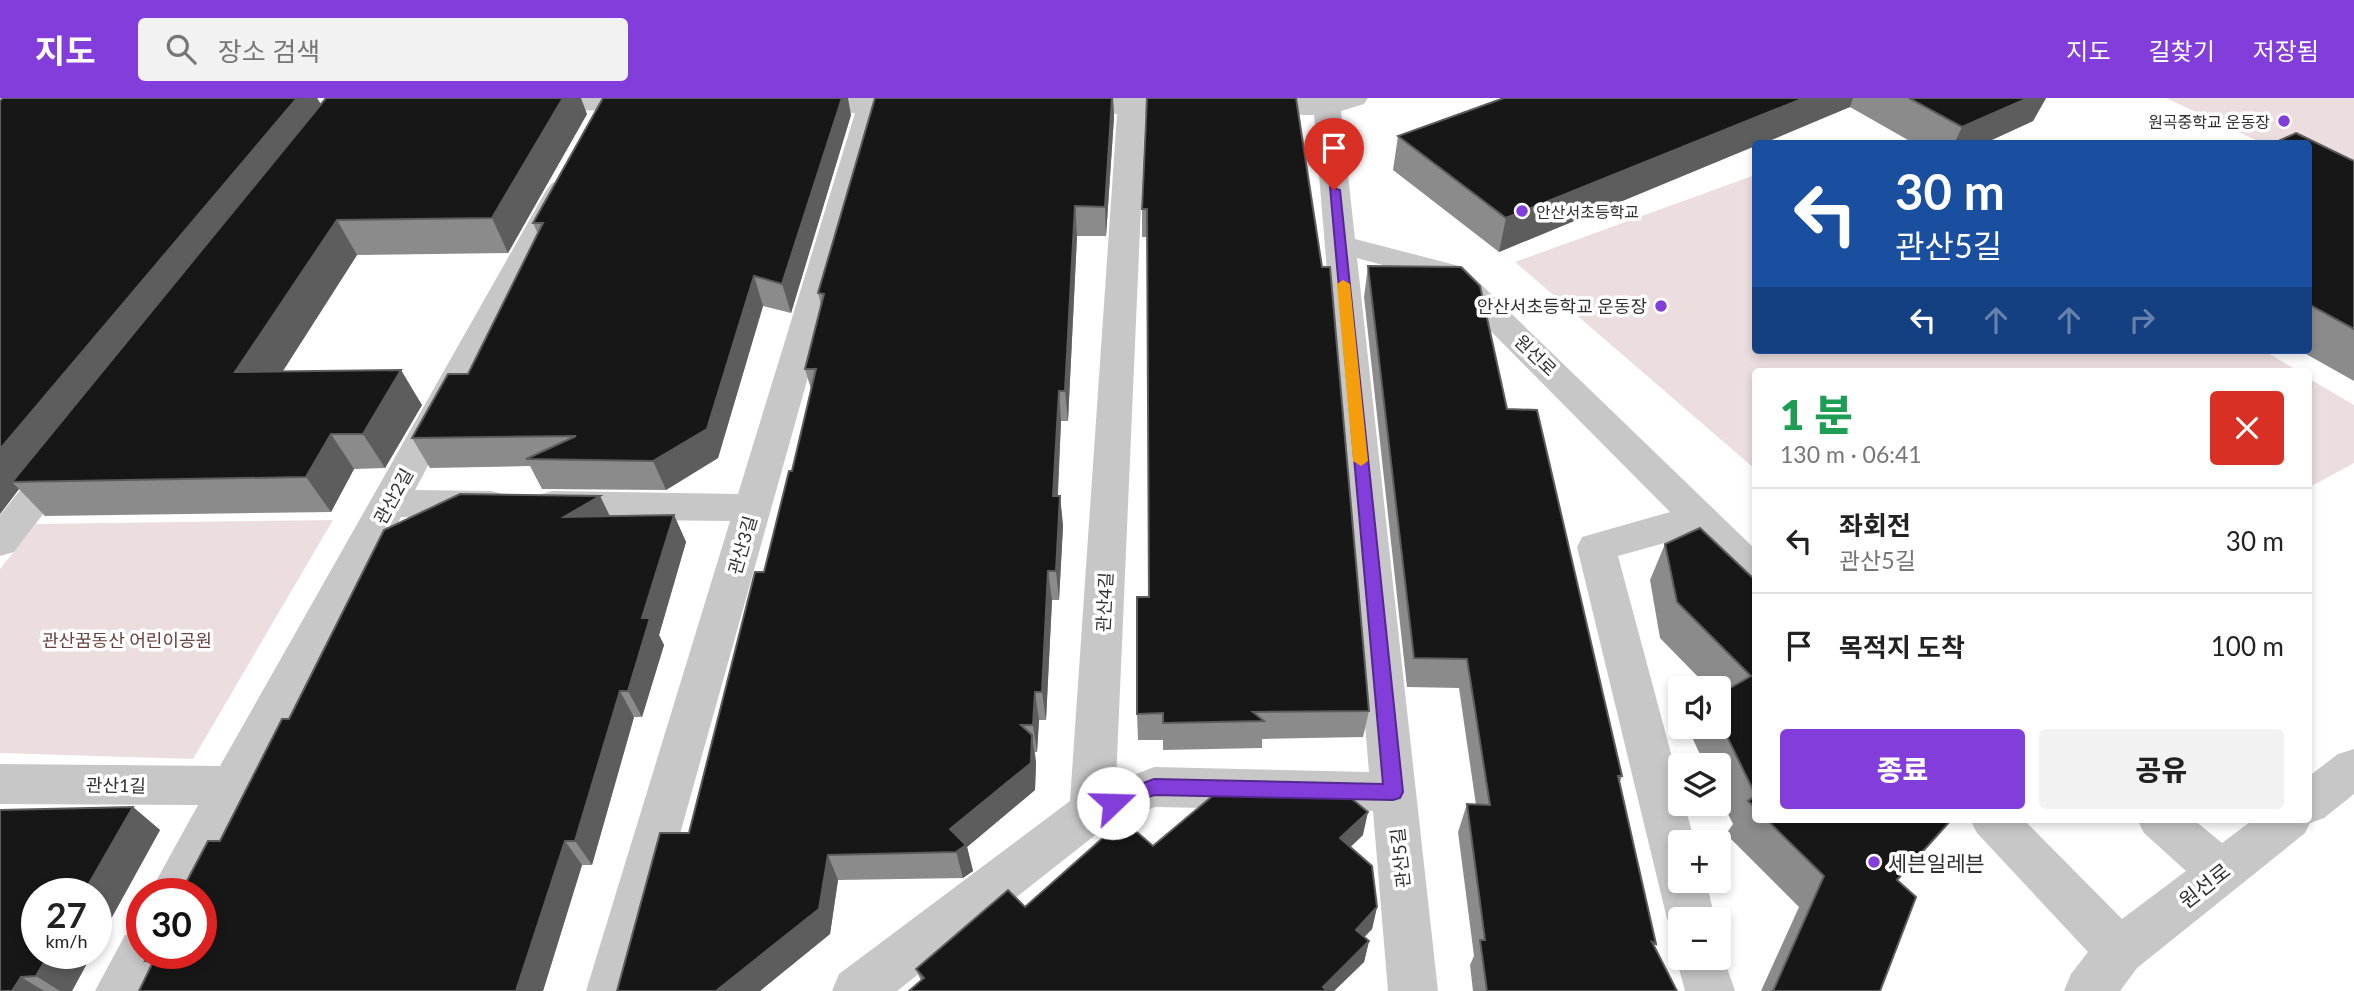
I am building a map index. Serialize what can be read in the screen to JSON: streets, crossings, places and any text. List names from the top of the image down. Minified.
{"streets":{"street":["원선로","관산2길","관산3길","관산4길","관산1길","관산5길"]},"crossings":[["원선로","관산5길"],["관산2길","관산1길"]],"parks":["관산꿈동산 어린이공원"],"places":["원곡중학교 운동장","안산서초등학교","안산서초등학교 운동장","세븐일레븐"],"page":{"header":"지도","search":"장소 검색","nav":["지도","길찾기","저장됨"],"turn":["30 m","관산5길"],"heading":["1 분","130 m · 06:41"],"list":[{"name":"좌회전","note":"관산5길","value":"30 m"},{"name":"목적지 도착","value":"100 m"}],"map_buttons":["+","−"],"buttons":["종료","공유"],"speed":"27 km/h","limit":"30"}}
